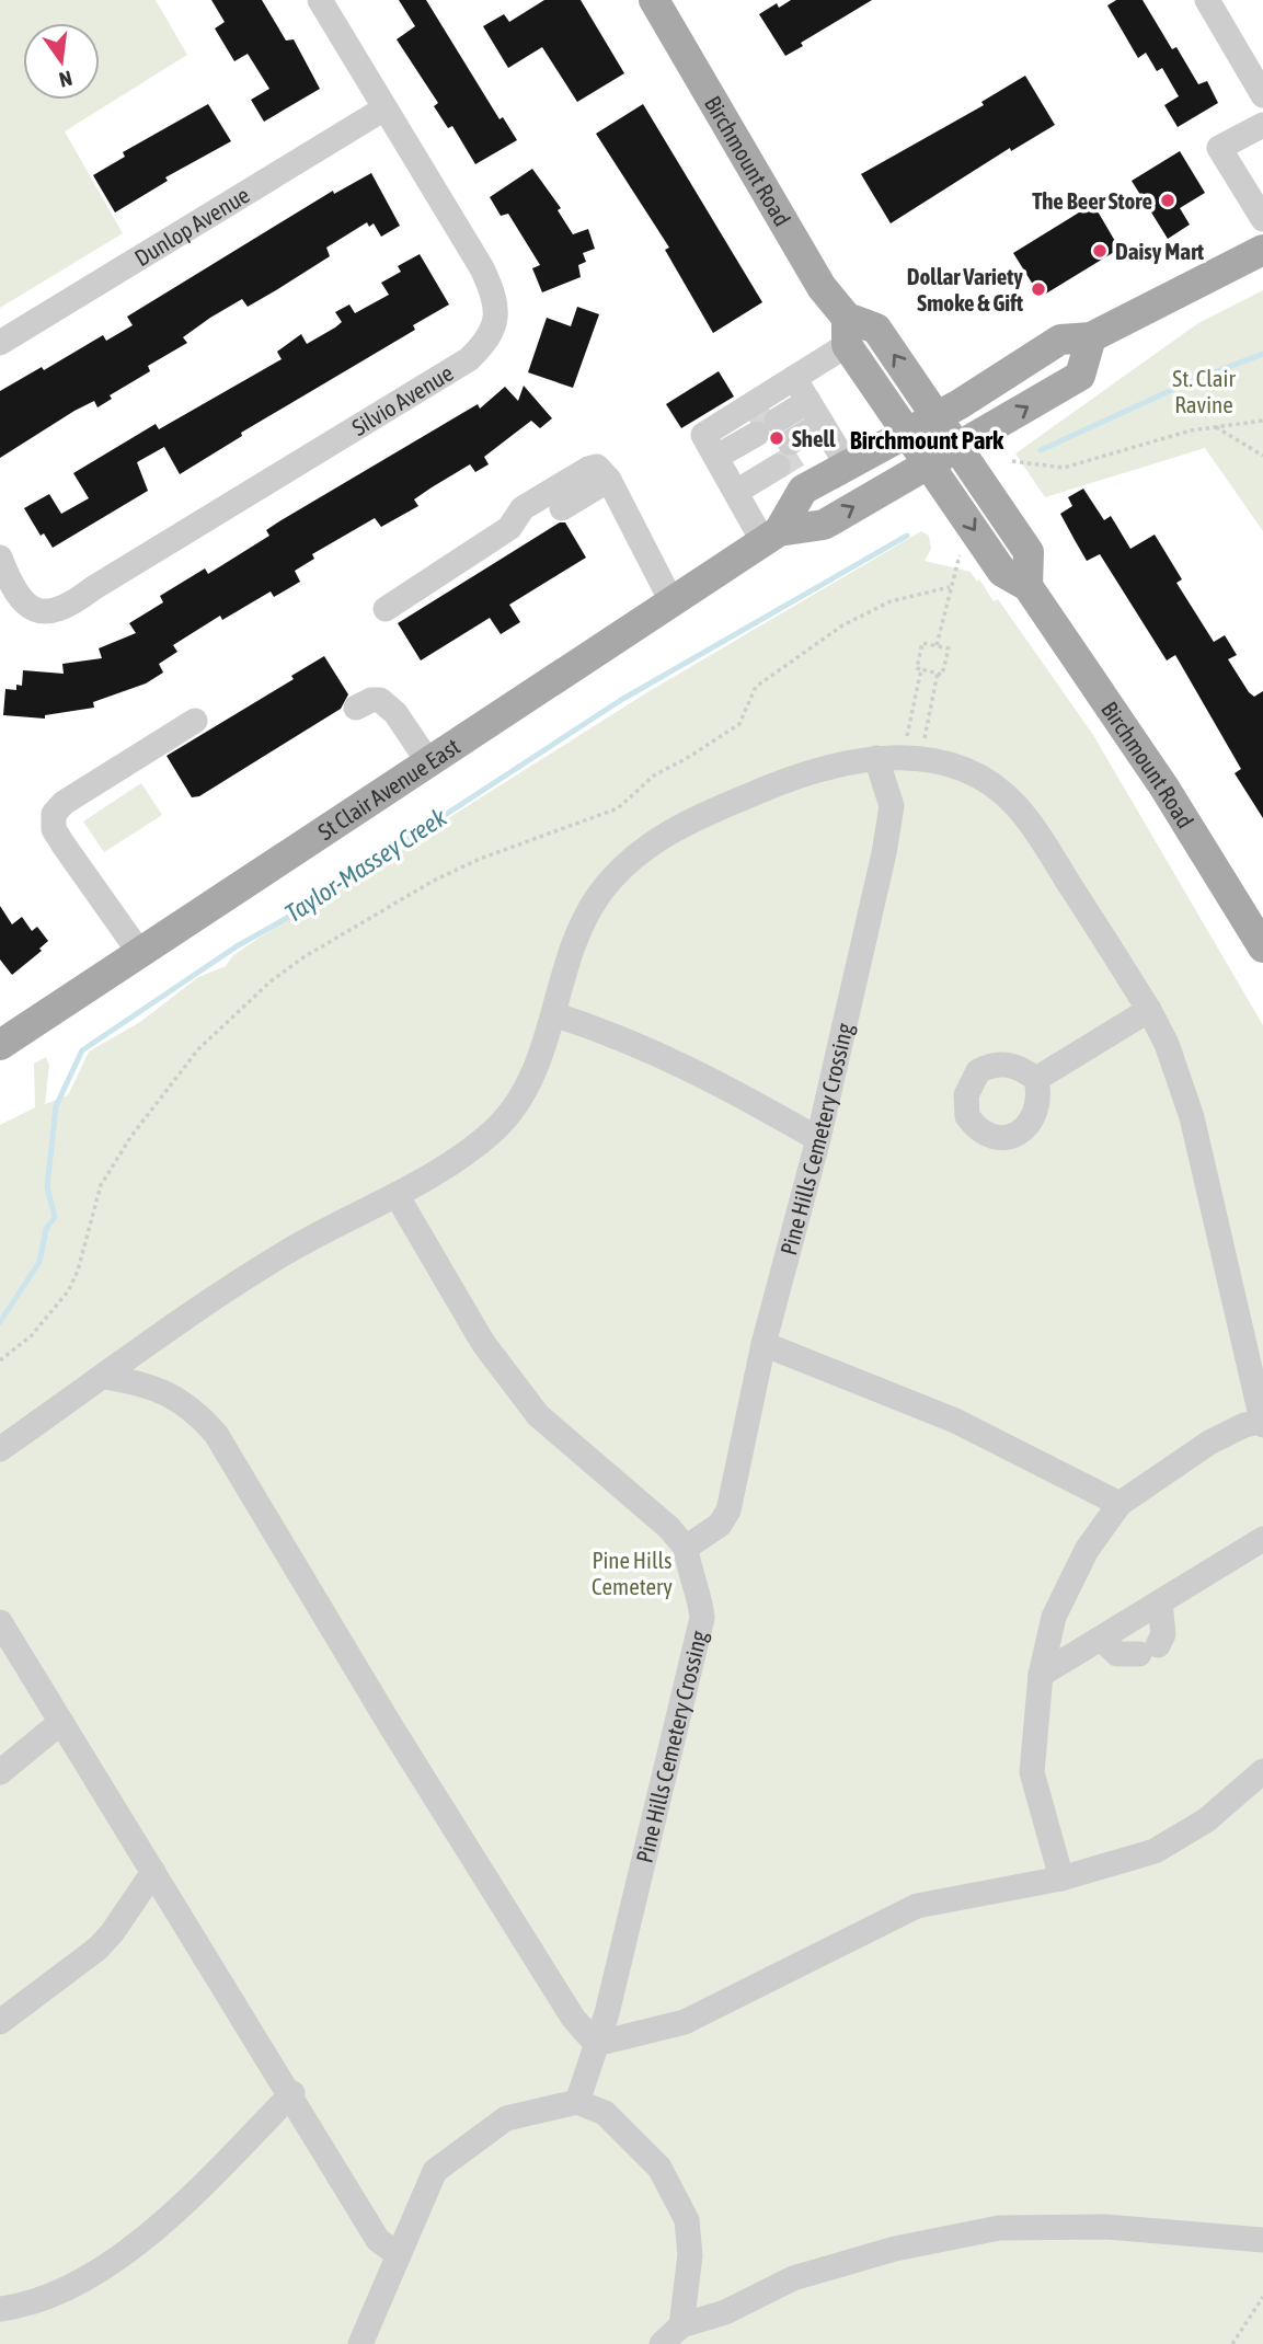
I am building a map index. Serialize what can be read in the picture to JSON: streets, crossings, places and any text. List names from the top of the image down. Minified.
{"streets":{"main road":["Birchmount Road","St Clair Avenue East"],"street":["Dunlop Avenue","Silvio Avenue","Pine Hills Cemetery Crossing"]},"crossings":[["Birchmount Road","St Clair Avenue East"],["Dunlop Avenue","Silvio Avenue"]],"districts":["Birchmount Park"],"water":["Taylor-Massey Creek"],"parks":["St. Clair Ravine","Pine Hills Cemetery"],"places":["The Beer Store","Daisy Mart","Dollar Variety Smoke & Gift","Shell"],"north":"bottom"}
